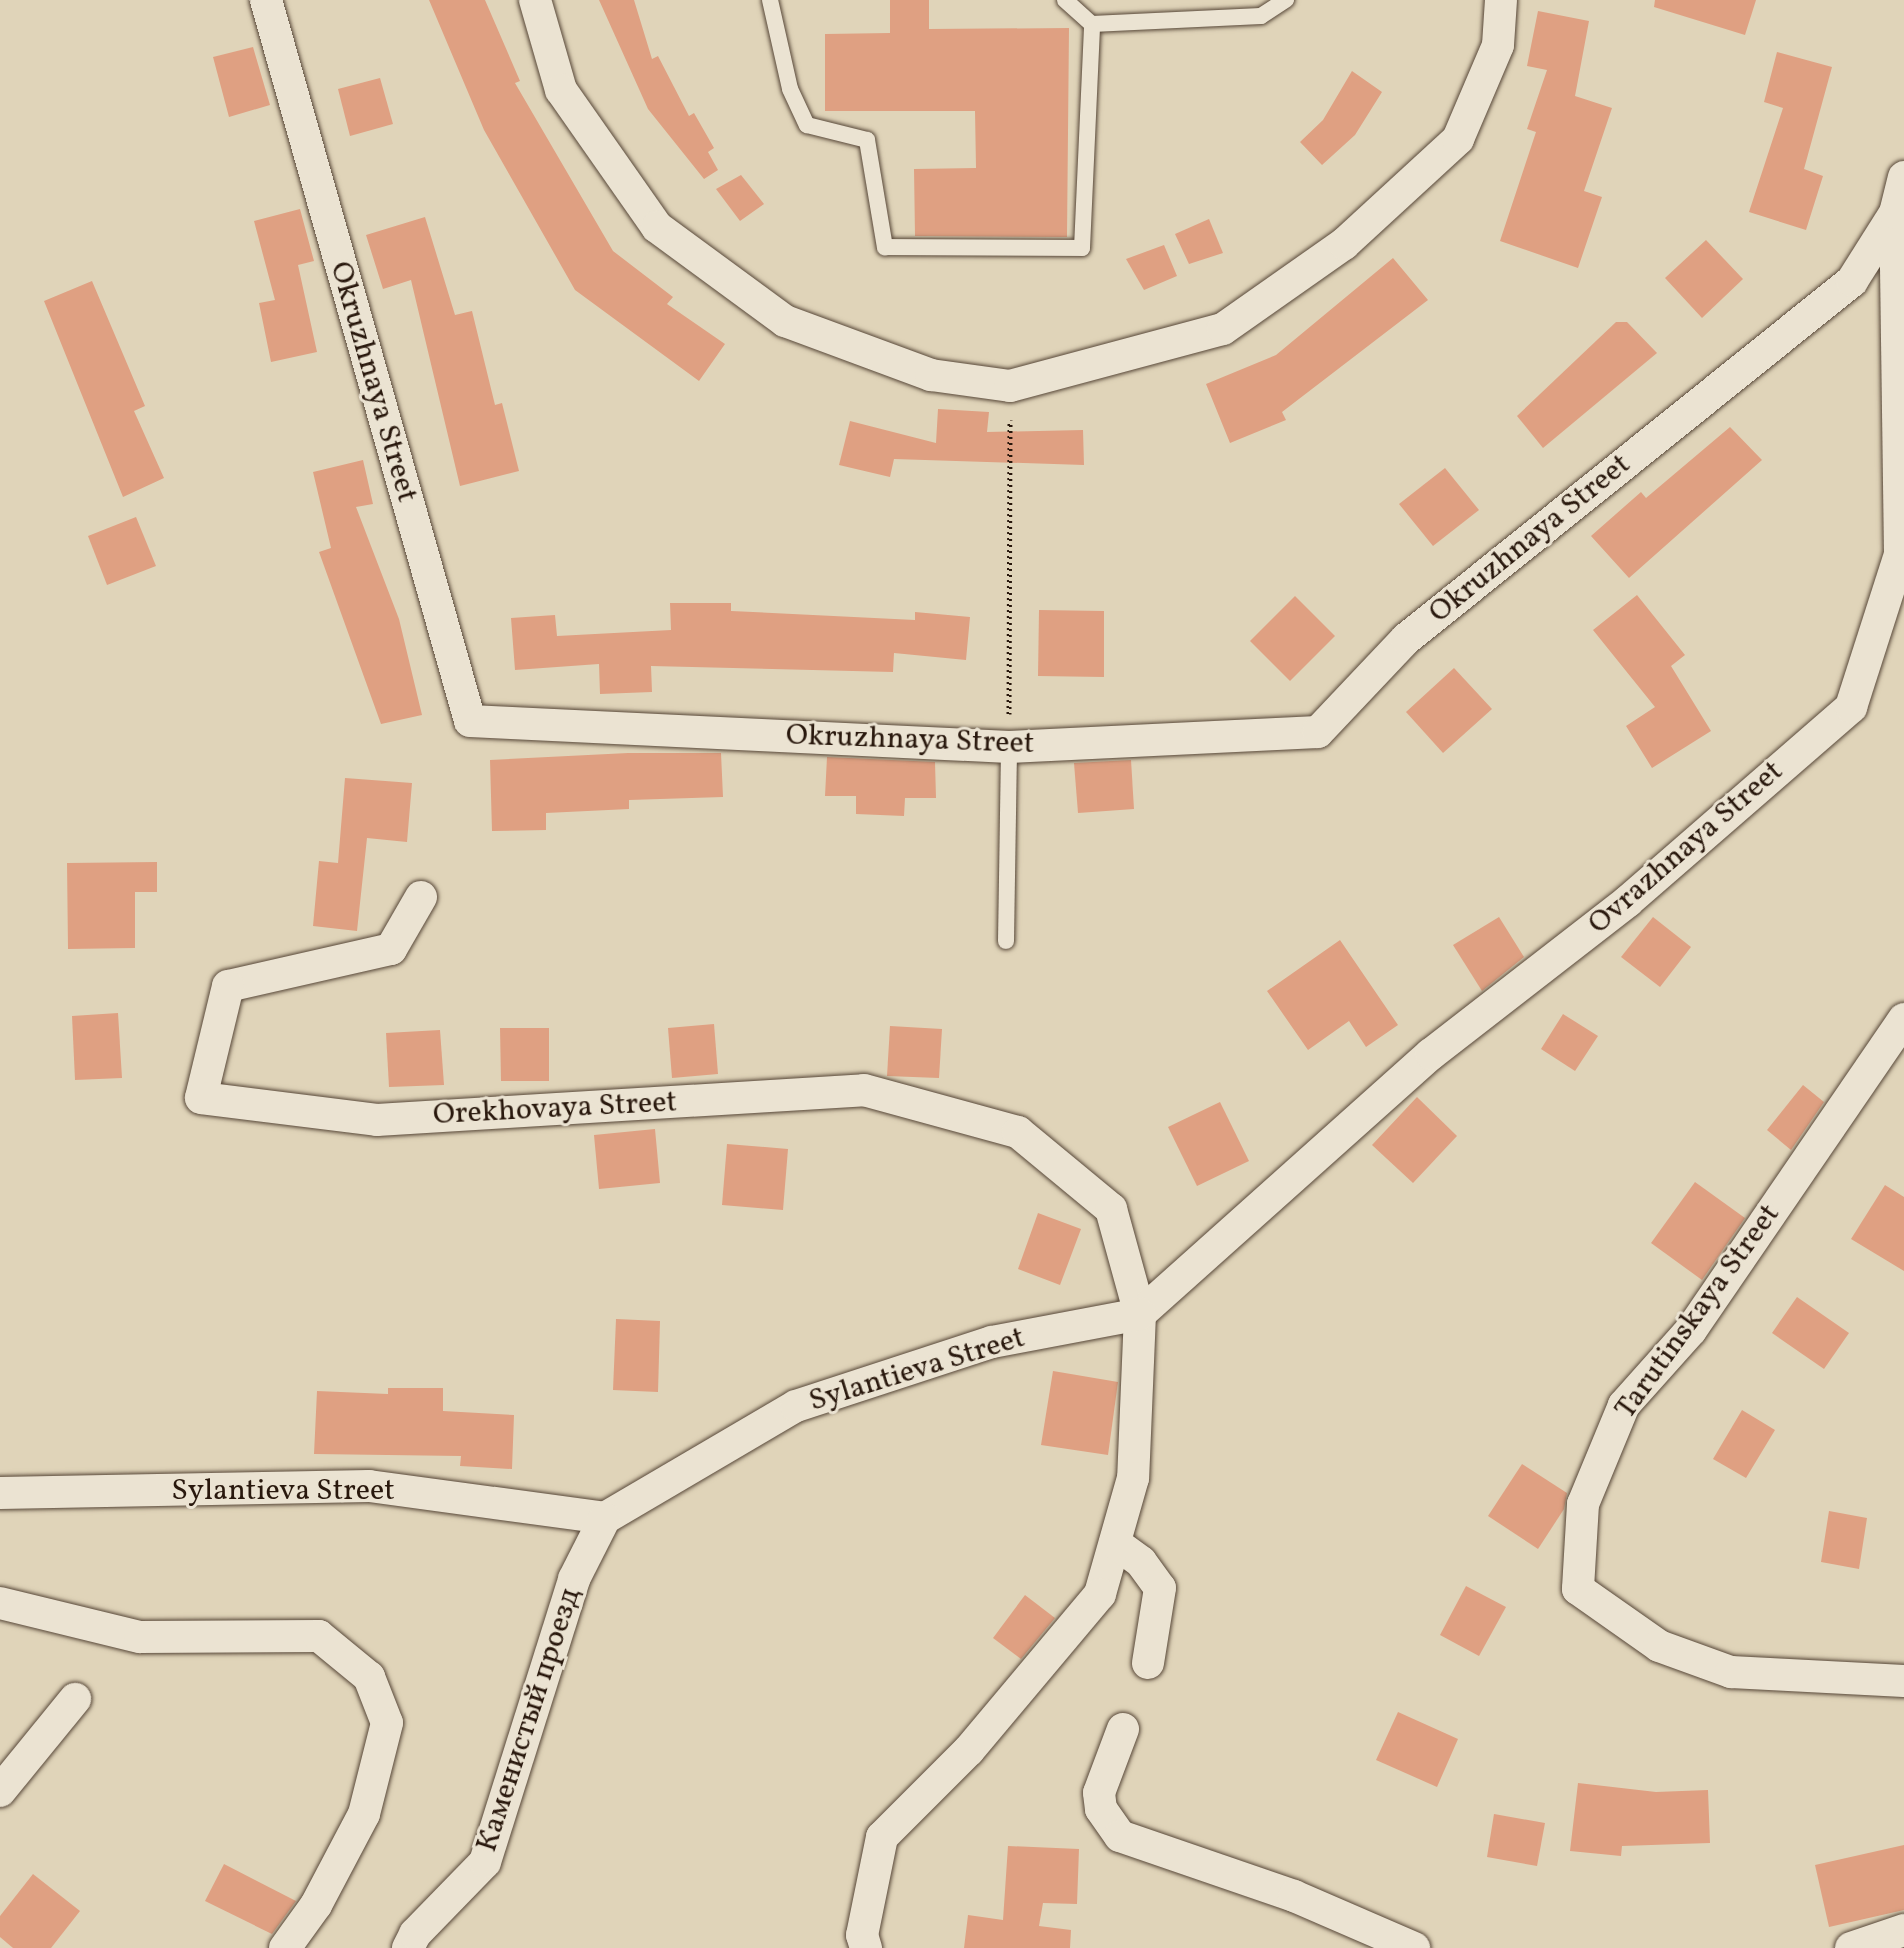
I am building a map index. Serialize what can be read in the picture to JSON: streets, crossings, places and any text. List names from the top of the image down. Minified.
{"streets":{"street":["Okruzhnaya Street","Ovrazhnaya Street","Orekhovaya Street","Tarutinskaya Street","Sylantieva Street","Каменистый проезд"]},"crossings":[["Okruzhnaya Street","Ovrazhnaya Street"],["Ovrazhnaya Street","Orekhovaya Street"],["Ovrazhnaya Street","Sylantieva Street"],["Orekhovaya Street","Sylantieva Street"],["Sylantieva Street","Каменистый проезд"]]}
